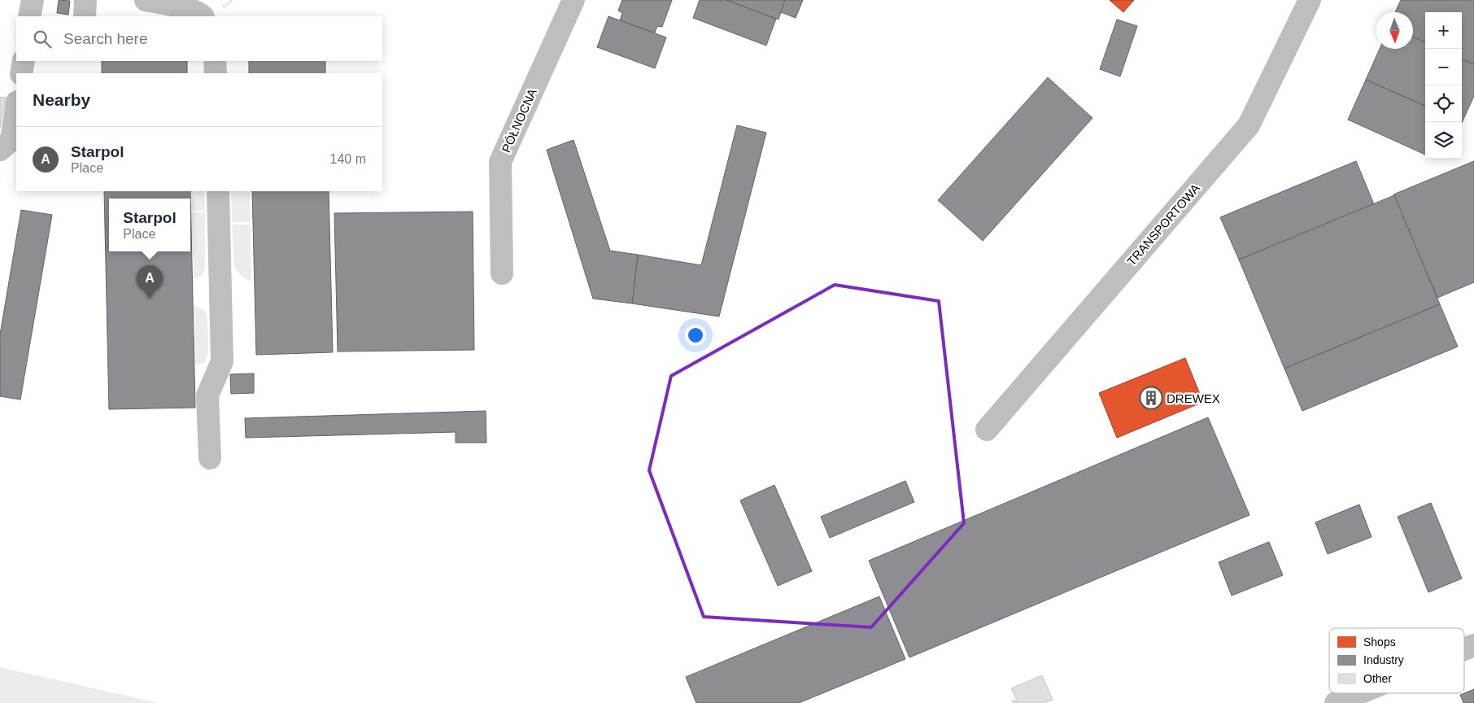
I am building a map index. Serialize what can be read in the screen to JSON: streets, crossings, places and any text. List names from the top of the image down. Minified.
{"streets":{"street":["PÓŁNOCNA","TRANSPORTOWA"]},"places":{"building":["DREWEX"]},"legend":["Shops","Industry","Other"],"north":"bottom","page":{"map_buttons":["+","−"],"search":"Search here","heading":"Nearby","list":[{"mark":"A","name":"Starpol","note":"Place","value":"140 m"}],"popup":["Starpol","Place"],"pins":"A"}}
